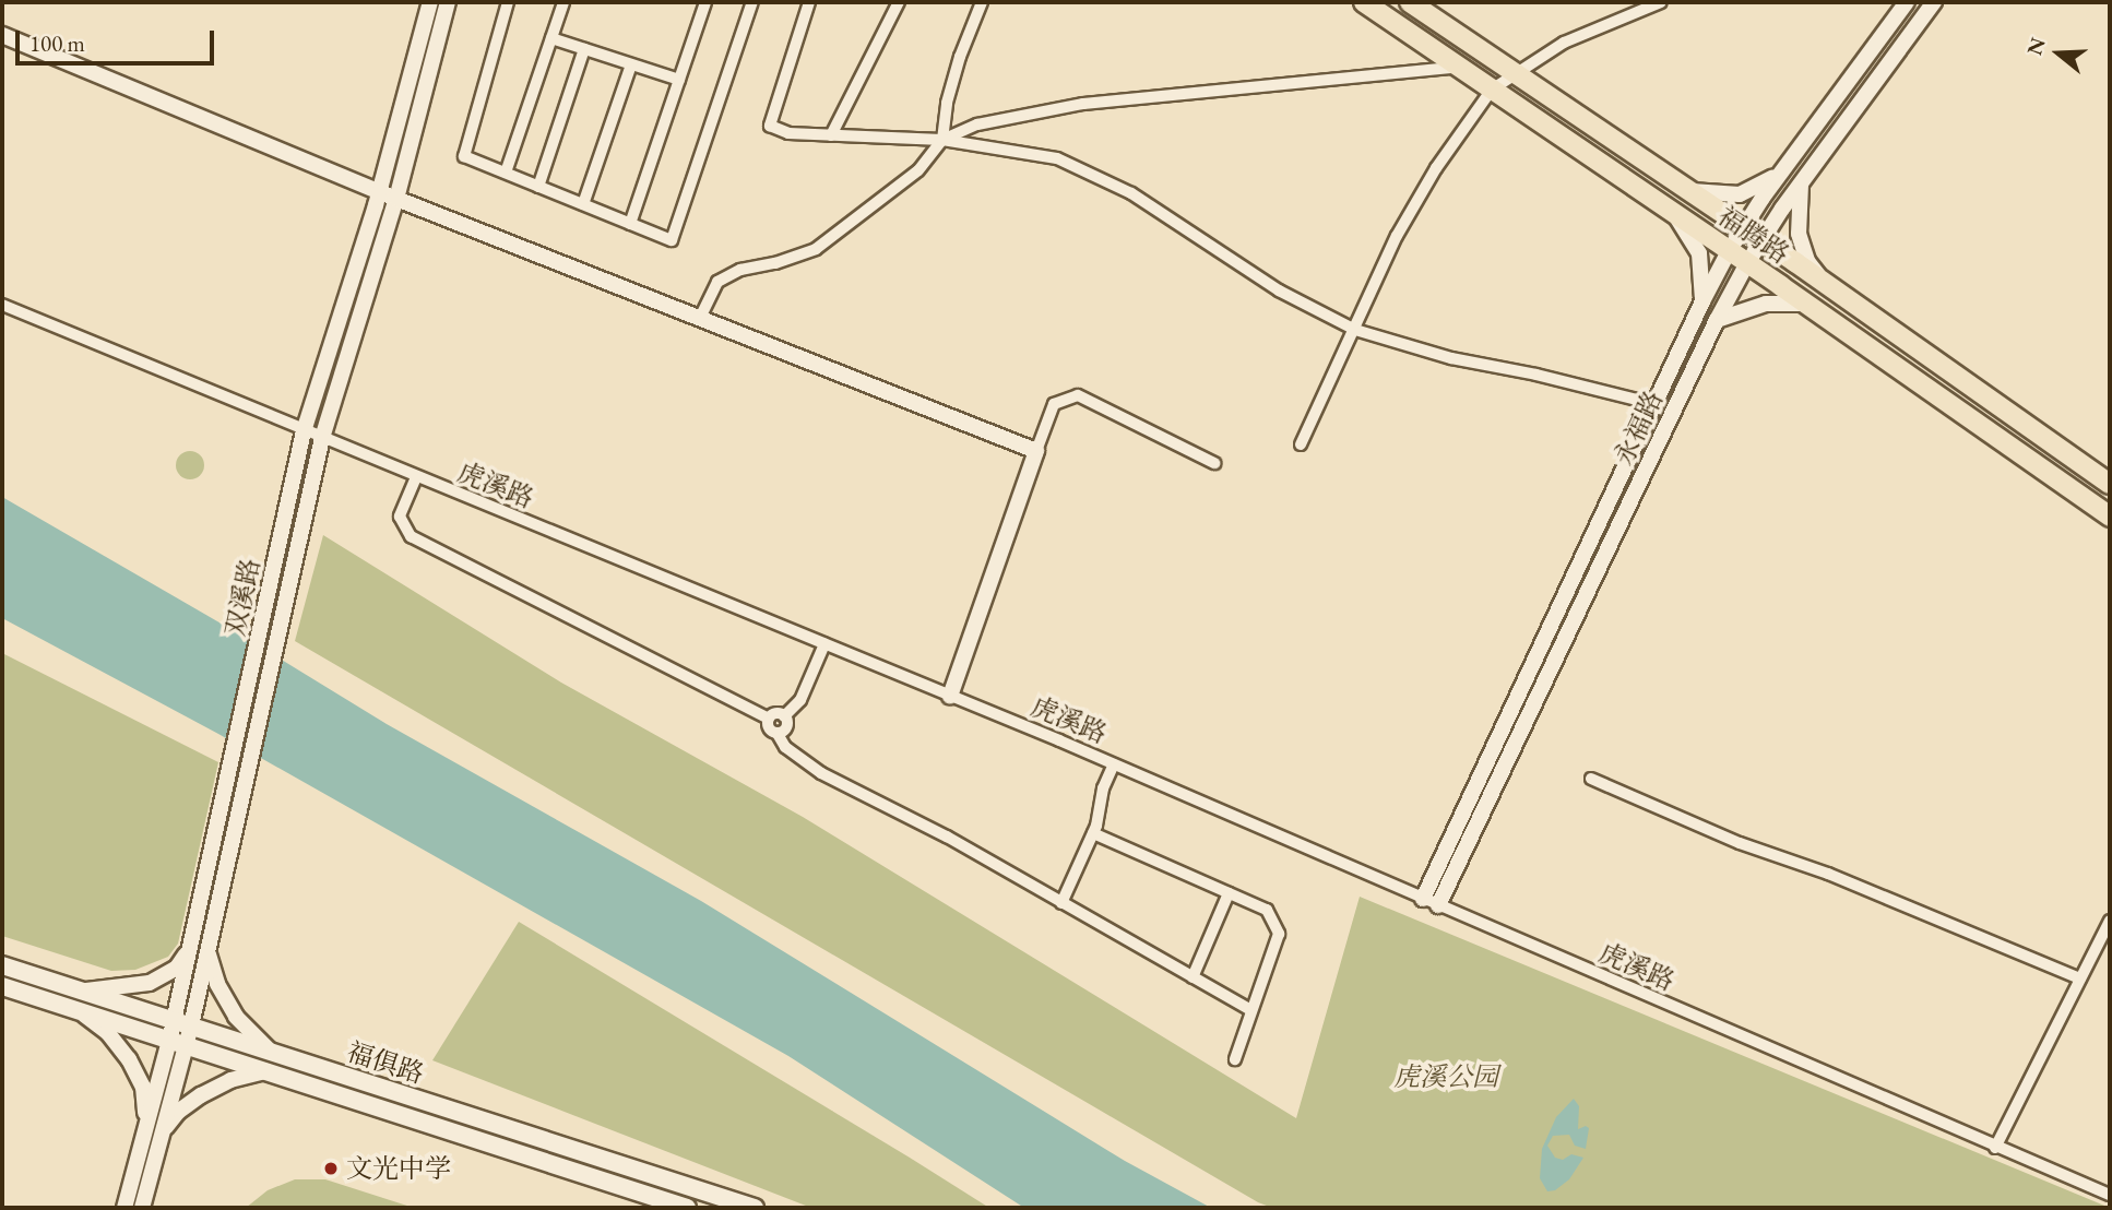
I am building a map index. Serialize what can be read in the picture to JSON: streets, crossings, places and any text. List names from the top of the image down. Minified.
{"streets":{"main road":["福腾路","福俱路"],"street":["永福路","虎溪路","双溪路"]},"crossings":[["福腾路","永福路"],["永福路","虎溪路"],["虎溪路","双溪路"],["双溪路","福俱路"]],"parks":["虎溪公园"],"places":["文光中学"],"scale_bar":"100 m","north":"left"}
